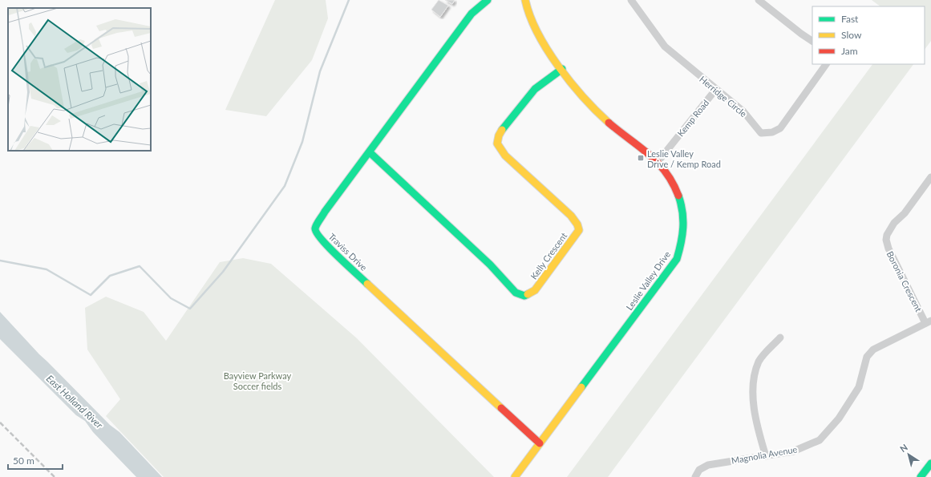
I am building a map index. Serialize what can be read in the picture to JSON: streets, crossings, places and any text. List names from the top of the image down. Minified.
{"streets":{"street":["Herridge Circle","Kemp Road","Traviss Drive","Kelly Crescent","Leslie Valley Drive","Boronia Crescent","Magnolia Avenue"]},"crossings":[["Herridge Circle","Kemp Road"],["Kemp Road","Leslie Valley Drive"],["Traviss Drive","Kelly Crescent"],["Traviss Drive","Leslie Valley Drive"],["Kelly Crescent","Leslie Valley Drive"],["Boronia Crescent","Magnolia Avenue"]],"water":["East Holland River"],"parks":["Bayview Parkway Soccer fields"],"places":{"transit":["Leslie Valley Drive / Kemp Road"]},"legend":["Fast","Slow","Jam"],"scale_bar":"50 m","north":"top left"}
